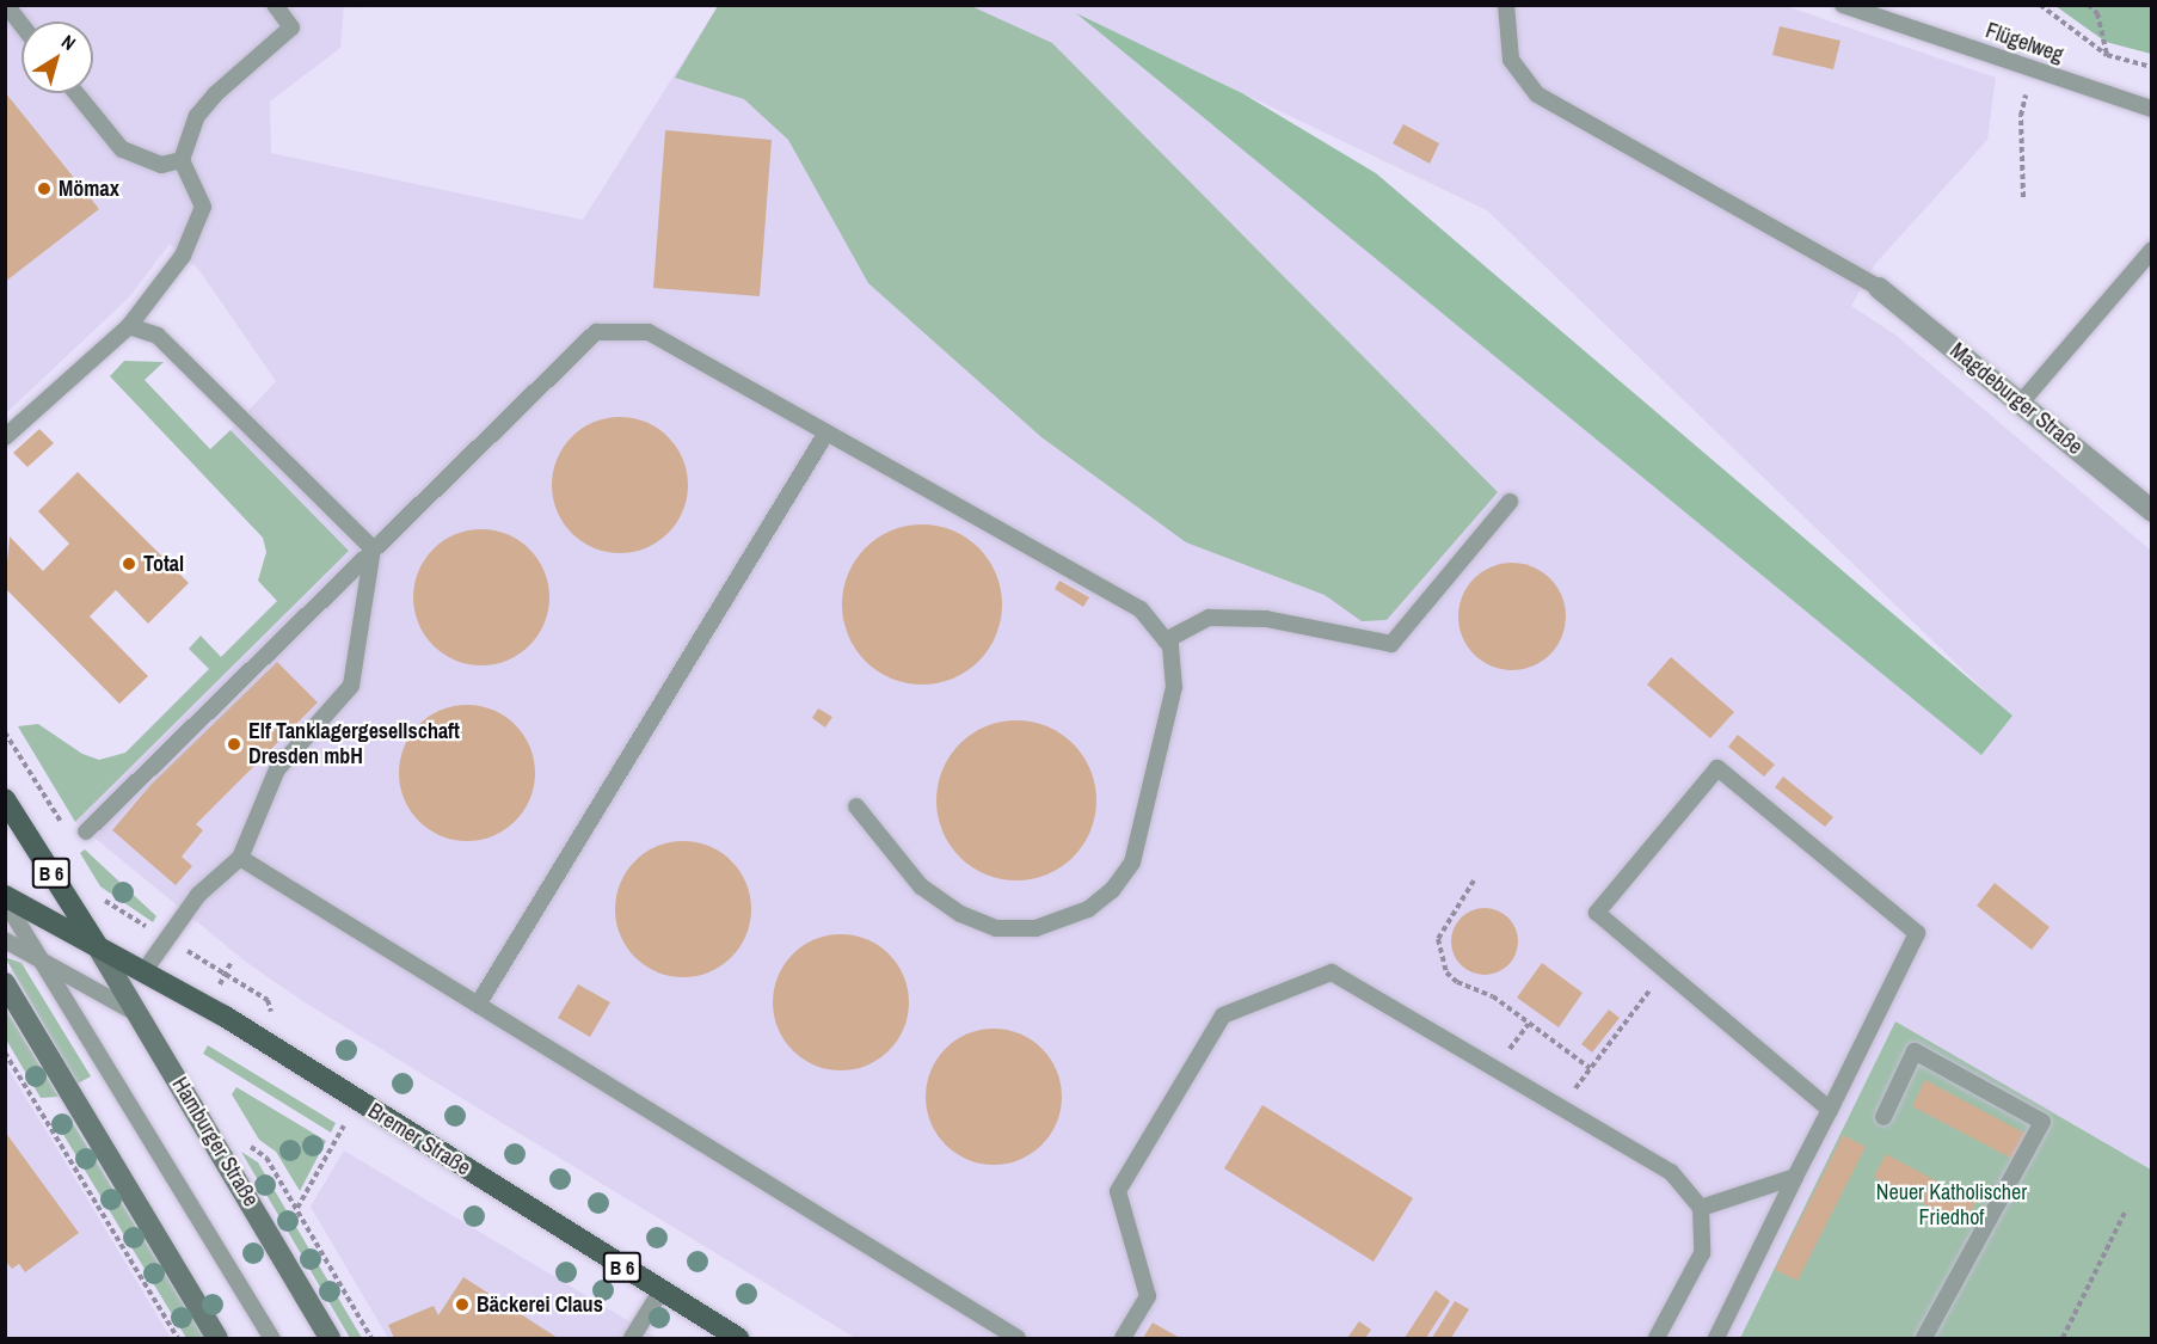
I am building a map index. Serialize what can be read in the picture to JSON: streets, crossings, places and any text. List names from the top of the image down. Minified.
{"streets":{"main road":["B 6","Bremer Straße","Hamburger Straße"],"street":["Magdeburger Straße"],"lane":["Flügelweg"]},"crossings":[["Bremer Straße","Hamburger Straße"]],"parks":["Neuer Katholischer Friedhof"],"places":["Mömax","Total","Elf Tanklagergesellschaft Dresden mbH","Bäckerei Claus"],"north":"top right"}
